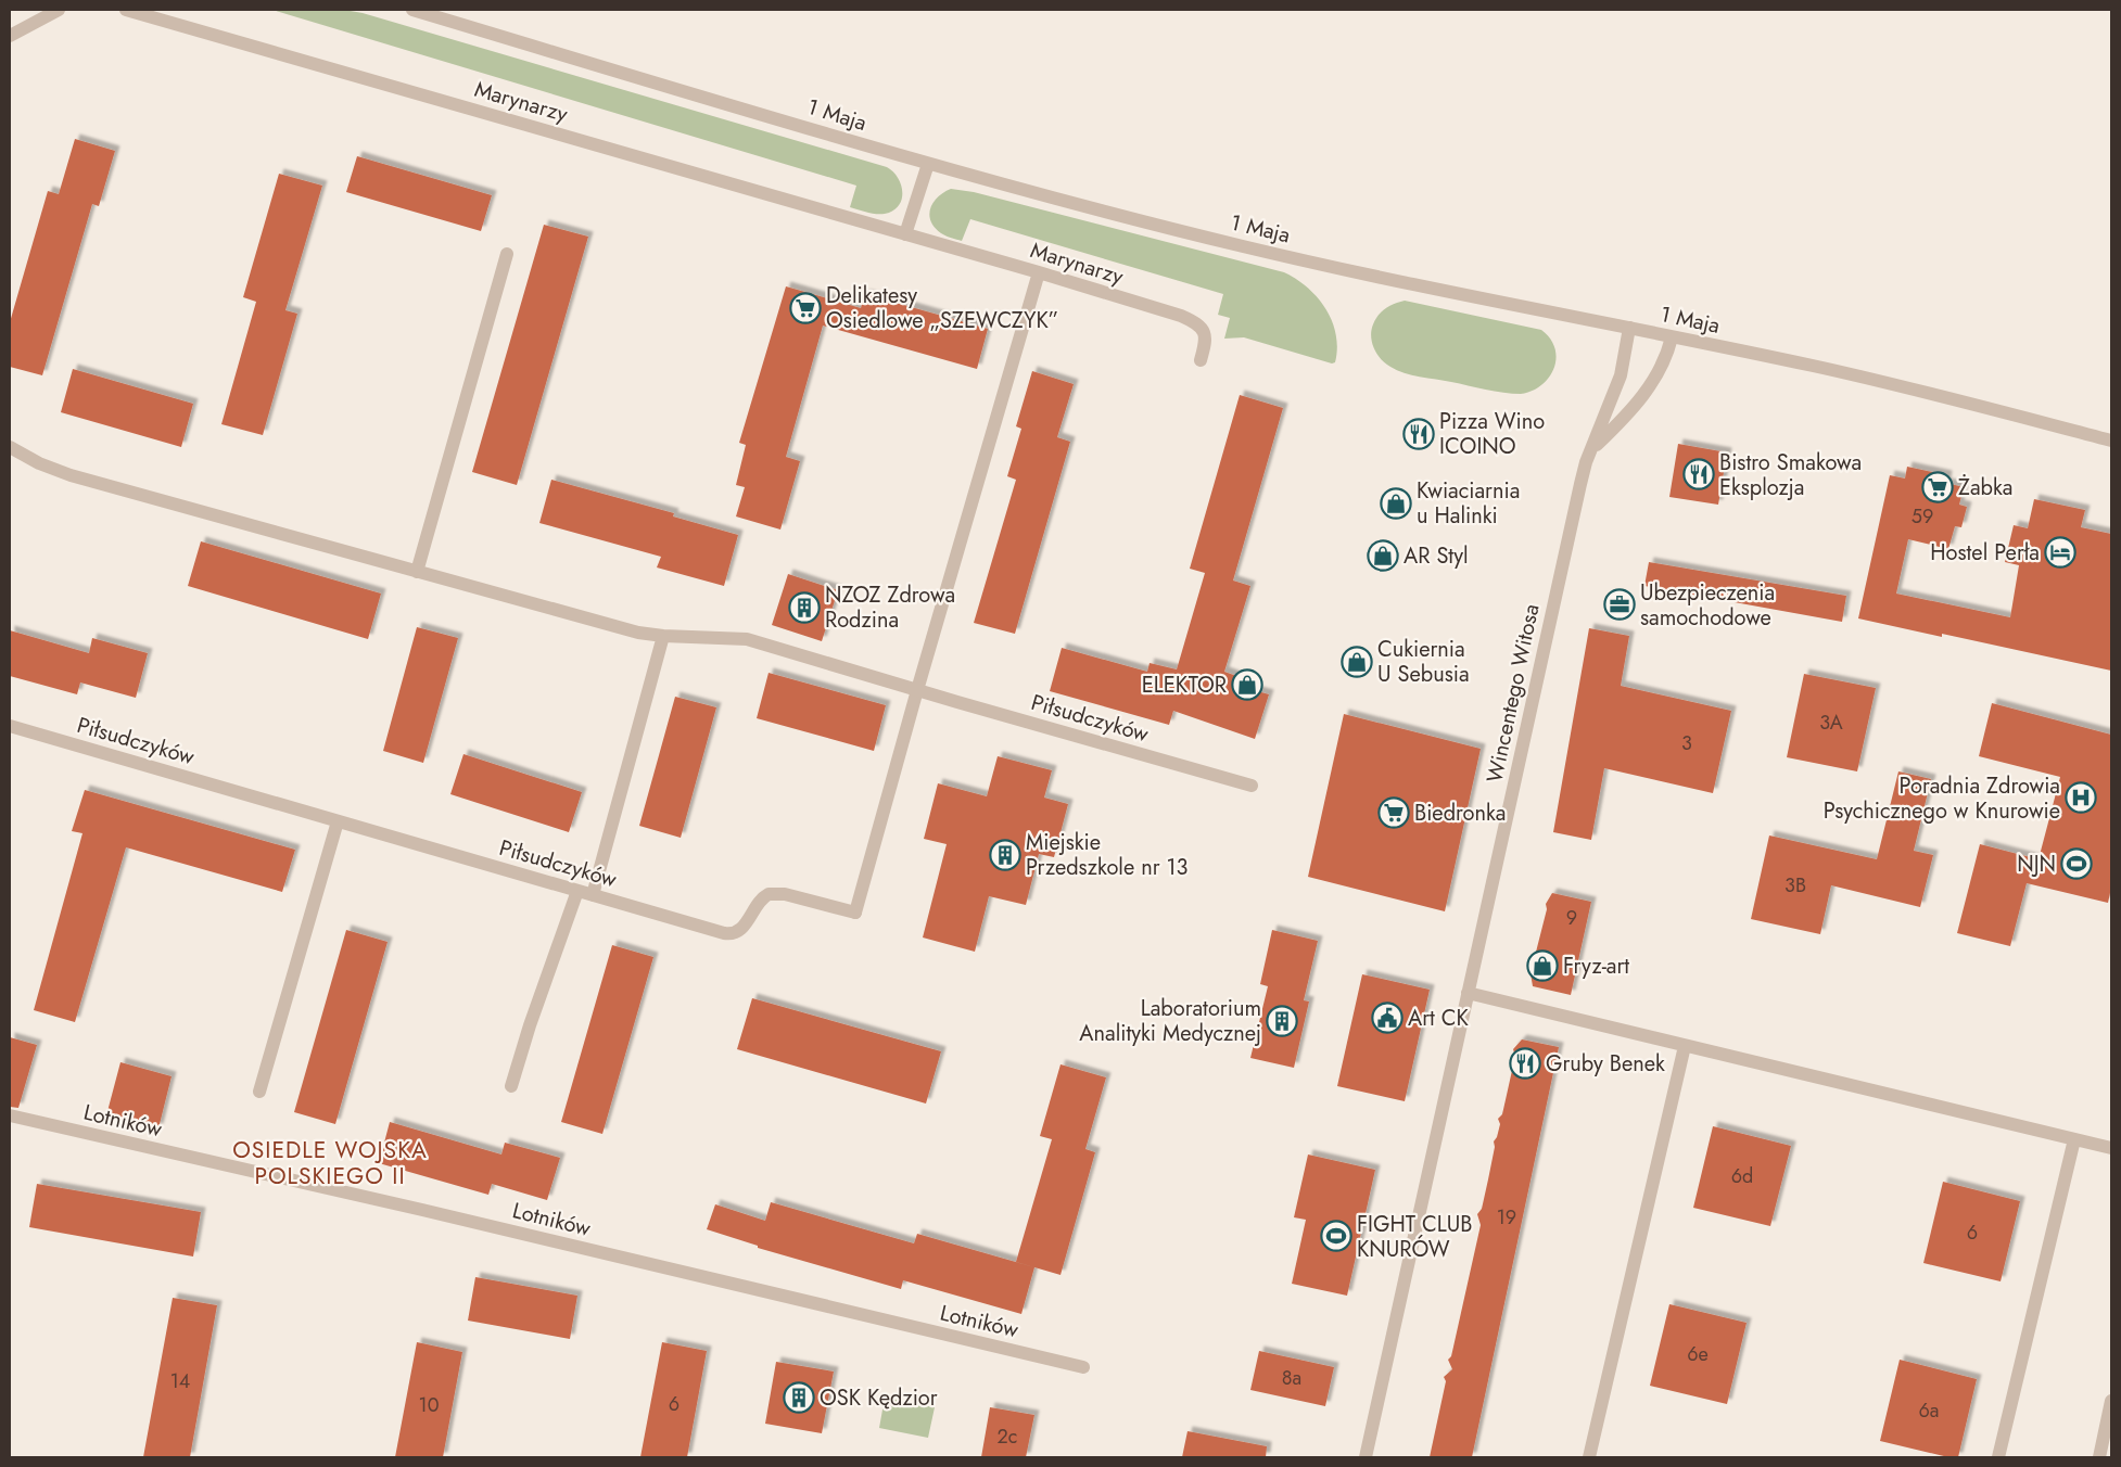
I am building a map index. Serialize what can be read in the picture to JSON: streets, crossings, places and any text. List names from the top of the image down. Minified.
{"streets":{"street":["Marynarzy","1 Maja","Wincentego Witosa","Piłsudczyków","Lotników"]},"crossings":[["1 Maja","Wincentego Witosa"]],"districts":["OSIEDLE WOJSKA POLSKIEGO II"],"places":{"supermarket":["Delikatesy Osiedlowe „SZEWCZYK”","Żabka","Biedronka"],"restaurant":["Pizza Wino ICOINO","Bistro Smakowa Eksplozja","Gruby Benek"],"shop":["Kwiaciarnia u Halinki","AR Styl","Cukiernia U Sebusia","ELEKTOR","Fryz-art"],"hotel":["Hostel Perła"],"office":["Ubezpieczenia samochodowe"],"building":["NZOZ Zdrowa Rodzina","Miejskie Przedszkole nr 13","Laboratorium Analityki Medycznej","OSK Kędzior"],"hospital":["Poradnia Zdrowia Psychicznego w Knurowie"],"sports":["NJN","FIGHT CLUB KNURÓW"],"public building":["Art CK"]},"house_numbers":["59","3A","3","3B","9","6d","19","6","6e","8a","14","6","10","6a","2c"]}
